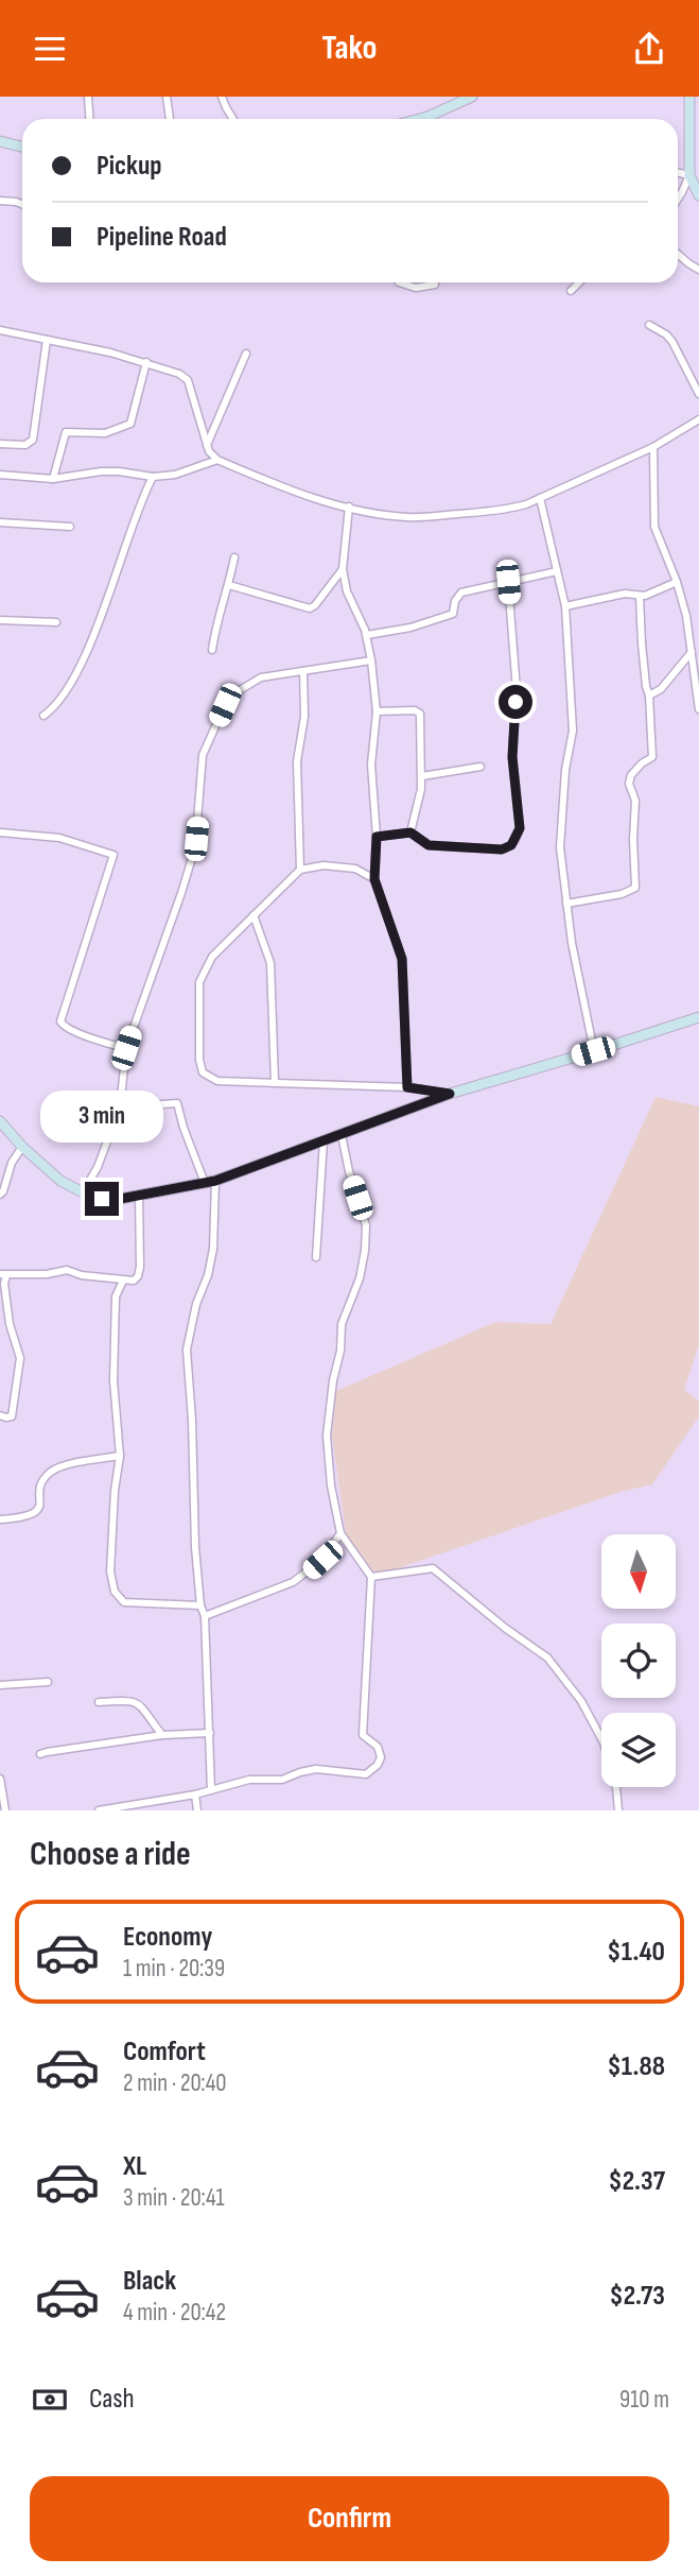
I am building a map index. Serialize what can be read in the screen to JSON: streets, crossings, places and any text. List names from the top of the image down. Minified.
{"north":"bottom","page":{"header":"Tako","banner":["Pickup","Pipeline Road"],"bubble":"3 min","heading":"Choose a ride","list":[{"name":"Economy","note":"1 min · 20:39","value":"$1.40"},{"name":"Comfort","note":"2 min · 20:40","value":"$1.88"},{"name":"XL","note":"3 min · 20:41","value":"$2.37"},{"name":"Black","note":"4 min · 20:42","value":"$2.73"}],"pay":["Cash","910 m"],"buttons":"Confirm"}}
